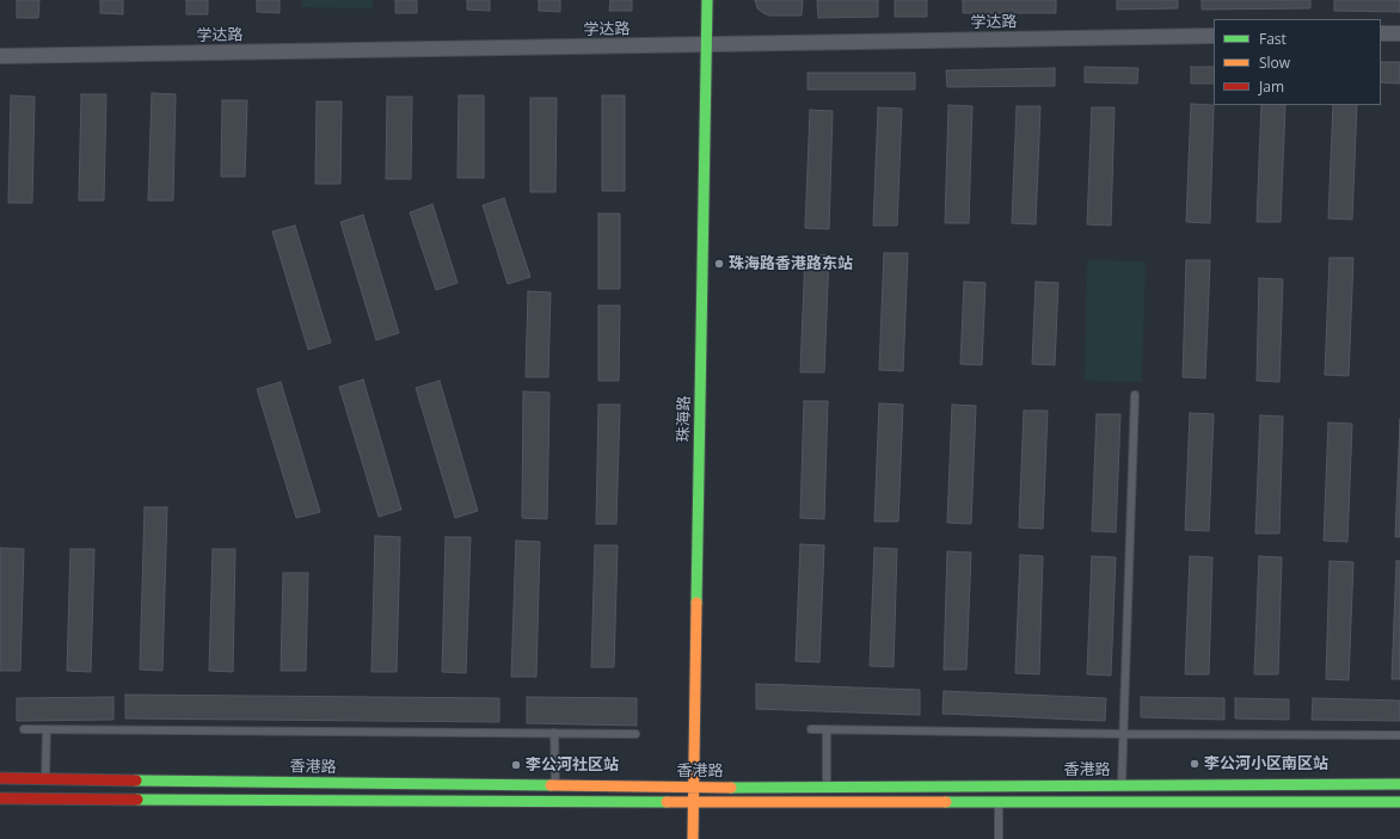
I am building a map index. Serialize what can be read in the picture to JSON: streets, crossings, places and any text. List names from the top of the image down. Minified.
{"streets":{"main road":["珠海路","香港路"],"street":["学达路"]},"crossings":[["学达路","珠海路"],["珠海路","香港路"]],"places":["珠海路香港路东站","李公河小区南区站","李公河社区站"],"legend":["Fast","Slow","Jam"]}
